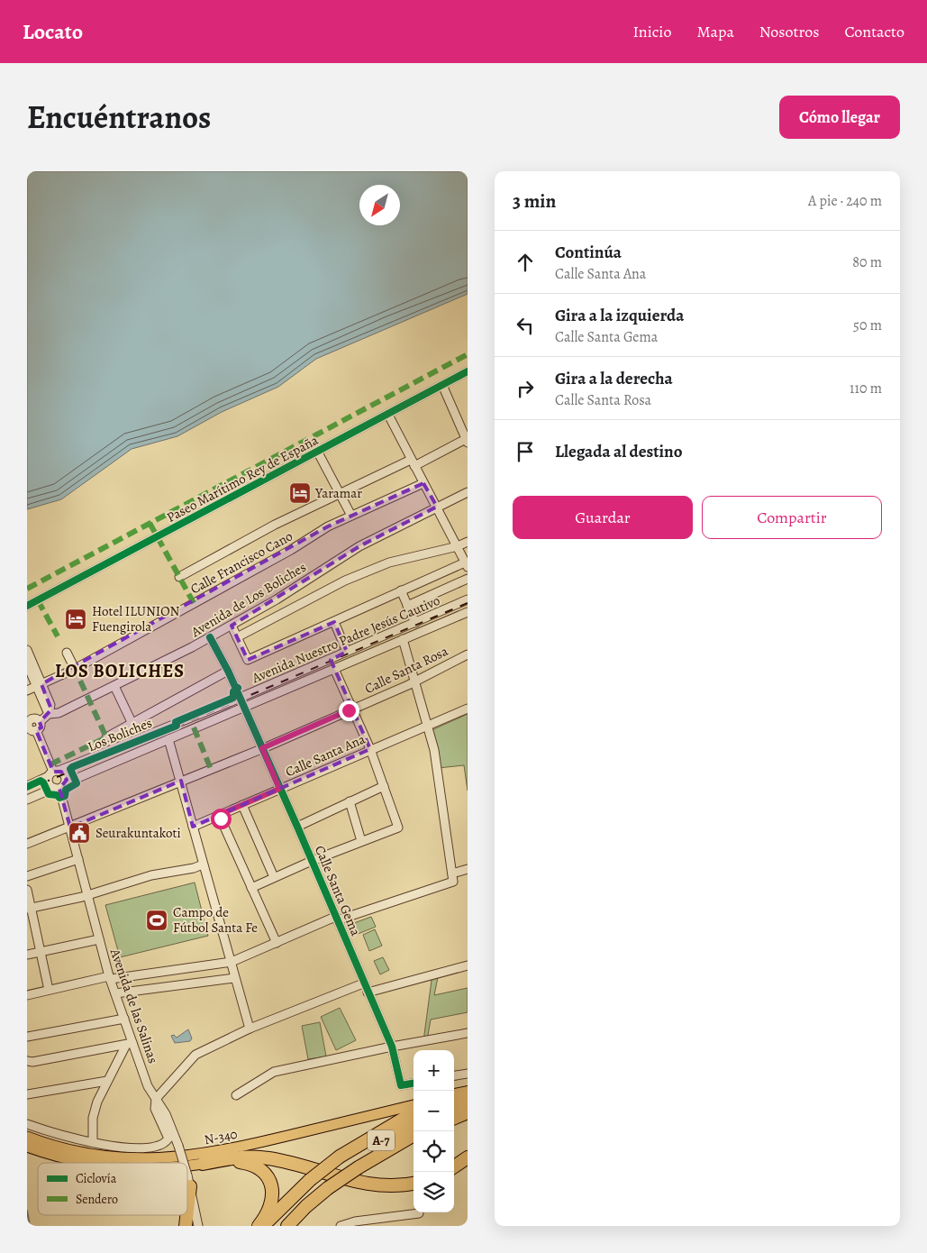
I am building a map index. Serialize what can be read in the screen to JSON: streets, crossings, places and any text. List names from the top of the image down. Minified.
{"streets":{"highway":["A-7"],"main road":["N-340"],"street":["Paseo Marítimo Rey de España","Calle Francisco Cano","Avenida de Los Boliches","Avenida Nuestro Padre Jesús Cautivo","Calle Santa Rosa","Calle Santa Ana","Calle Santa Gema","Avenida de las Salinas"],"cycle path":["Los Boliches"]},"crossings":[["Avenida de Los Boliches","Calle Santa Gema"],["Avenida Nuestro Padre Jesús Cautivo","Calle Santa Gema"],["Avenida Nuestro Padre Jesús Cautivo","Avenida de las Salinas"],["Calle Santa Rosa","Calle Santa Gema"],["Calle Santa Rosa","Avenida de las Salinas"],["Calle Santa Ana","Calle Santa Gema"]],"districts":["LOS BOLICHES"],"places":{"hotel":["Yaramar","Hotel ILUNION Fuengirola"],"public building":["Seurakuntakoti"],"sports":["Campo de Fútbol Santa Fe"]},"legend":["Ciclovía","Sendero"],"north":"bottom left","page":{"header":"Locato","nav":["Inicio","Mapa","Nosotros","Contacto"],"title":"Encuéntranos","buttons":["Cómo llegar",["Guardar","Compartir"]],"heading":["3 min","A pie · 240 m"],"list":[["Continúa","Calle Santa Ana","80 m"],["Gira a la izquierda","Calle Santa Gema","50 m"],["Gira a la derecha","Calle Santa Rosa","110 m"],"Llegada al destino"],"map_buttons":["+","−"]}}
